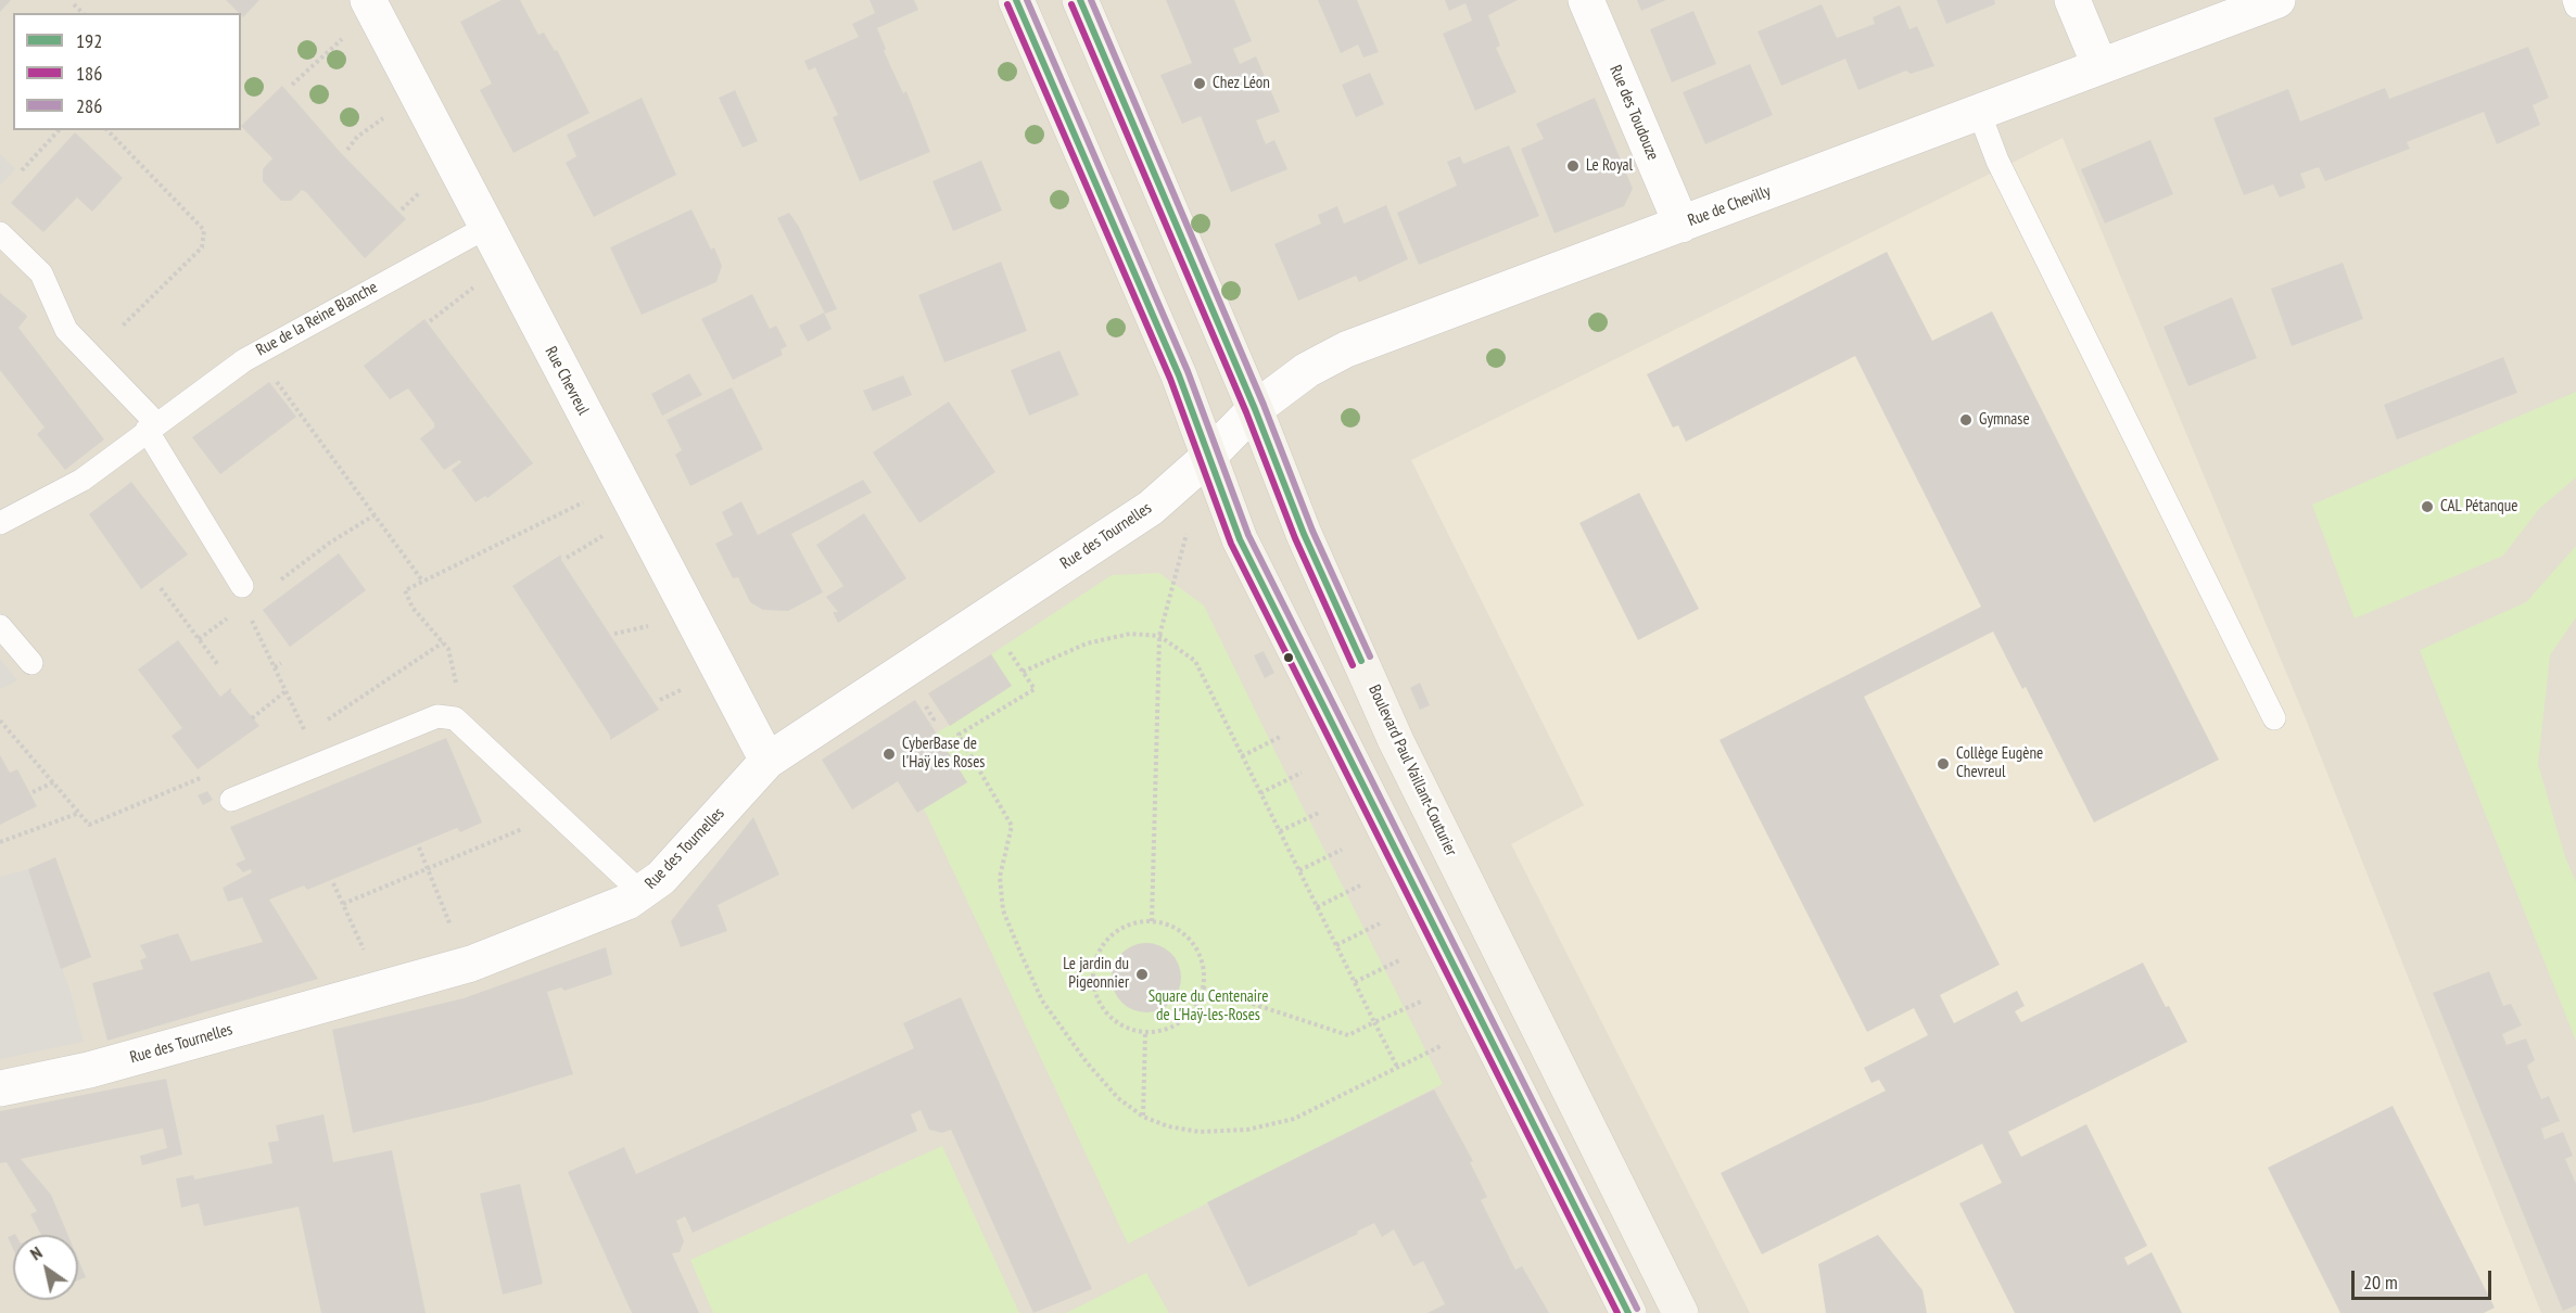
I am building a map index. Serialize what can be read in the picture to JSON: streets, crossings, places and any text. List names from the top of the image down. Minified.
{"streets":{"main road":["Boulevard Paul Vaillant-Couturier"],"street":["Rue des Toudouze","Rue de Chevilly","Rue Chevreul","Rue des Tournelles"],"lane":["Rue de la Reine Blanche"]},"crossings":[["Rue des Toudouze","Rue de Chevilly"],["Rue de Chevilly","Rue des Tournelles"],["Rue de Chevilly","Boulevard Paul Vaillant-Couturier"],["Rue de la Reine Blanche","Rue Chevreul"],["Rue Chevreul","Rue des Tournelles"]],"parks":["Square du Centenaire de L'Haÿ-les-Roses"],"places":["Chez Léon","Le Royal","Gymnase","CAL Pétanque","CyberBase de l'Haÿ les Roses","Collège Eugène Chevreul","Le jardin du Pigeonnier"],"lines":["transit line 192","transit line 286","transit line 186"],"legend":["192","186","286"],"scale_bar":"20 m","north":"top left"}
